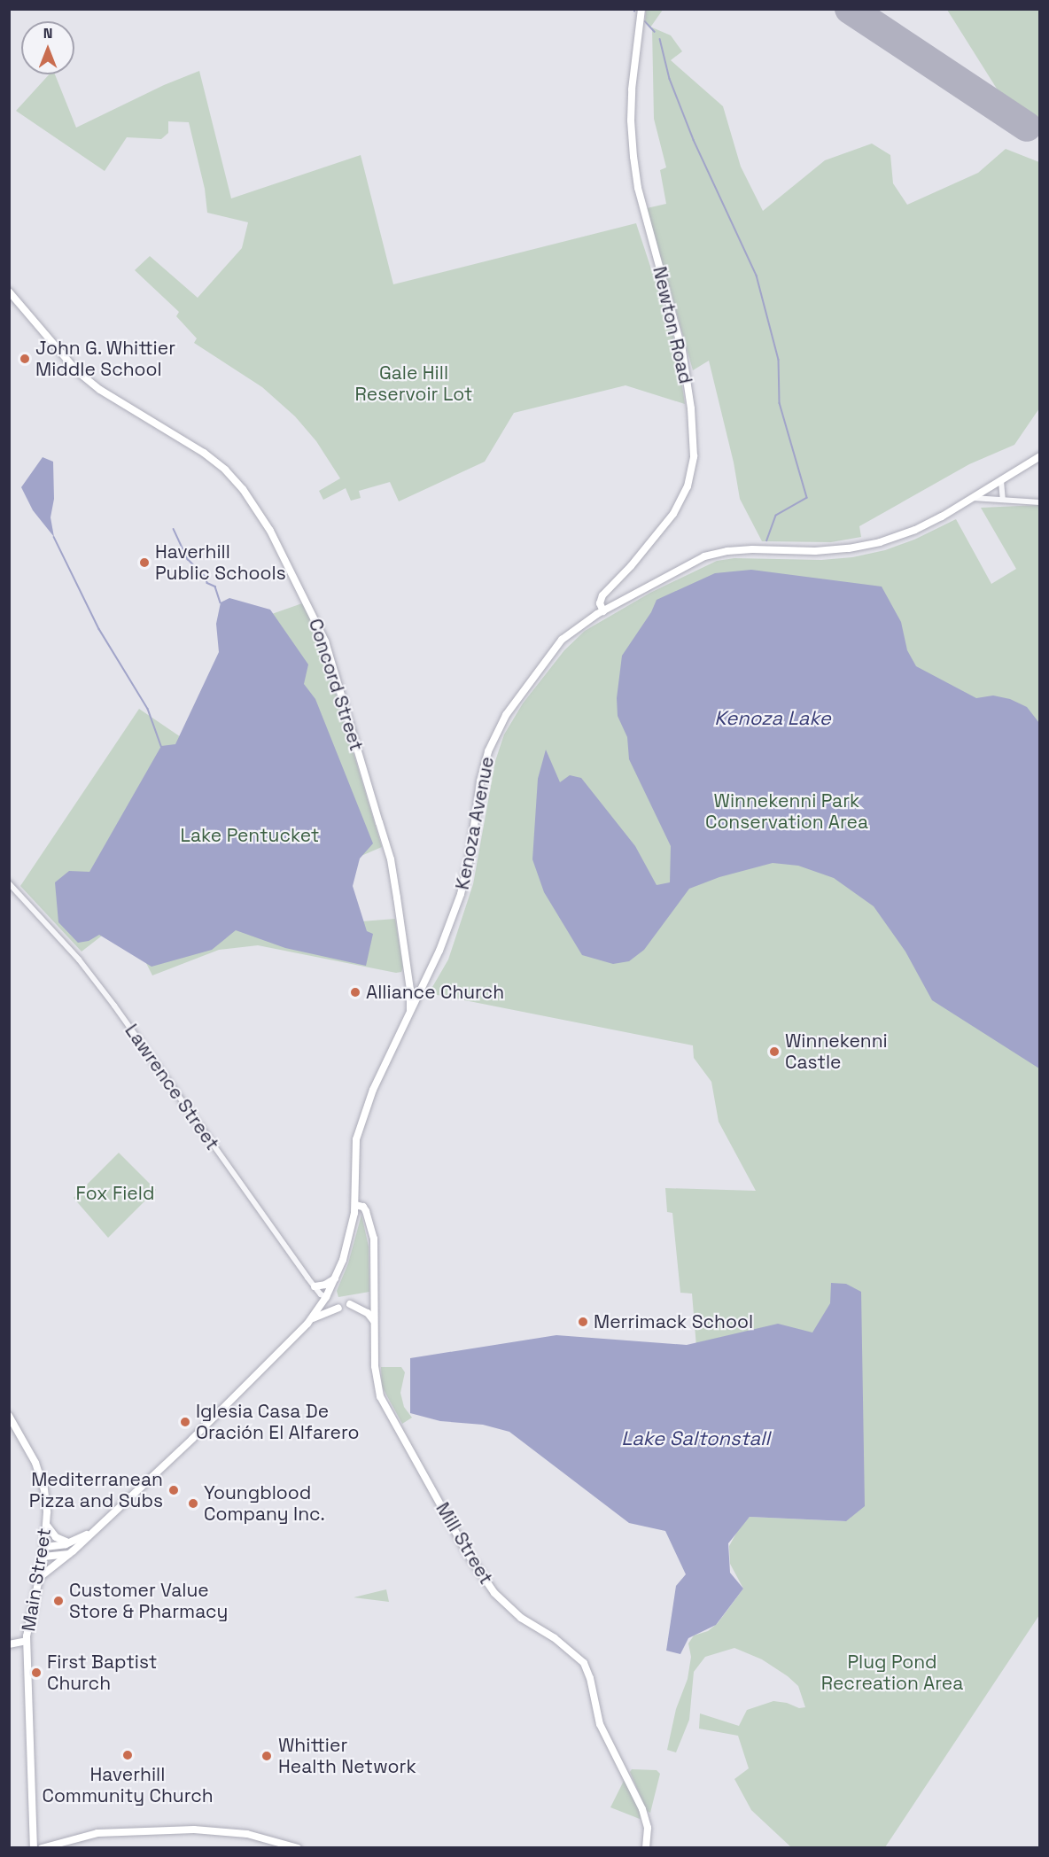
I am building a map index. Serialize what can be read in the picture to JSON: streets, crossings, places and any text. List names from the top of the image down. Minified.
{"streets":{"main road":["Newton Road","Concord Street","Kenoza Avenue","Mill Street","Main Street"],"street":["Lawrence Street"]},"crossings":[["Newton Road","Kenoza Avenue"],["Concord Street","Kenoza Avenue"],["Kenoza Avenue","Lawrence Street"],["Kenoza Avenue","Mill Street"],["Kenoza Avenue","Main Street"]],"water":["Kenoza Lake","Lake Saltonstall"],"parks":["Gale Hill Reservoir Lot","Winnekenni Park Conservation Area","Lake Pentucket","Fox Field","Plug Pond Recreation Area"],"places":["John G. Whittier Middle School","Haverhill Public Schools","Alliance Church","Winnekenni Castle","Merrimack School","Iglesia Casa De Oración El Alfarero","Mediterranean Pizza and Subs","Youngblood Company Inc.","Customer Value Store & Pharmacy","First Baptist Church","Haverhill Community Church","Whittier Health Network"],"north":"top"}
